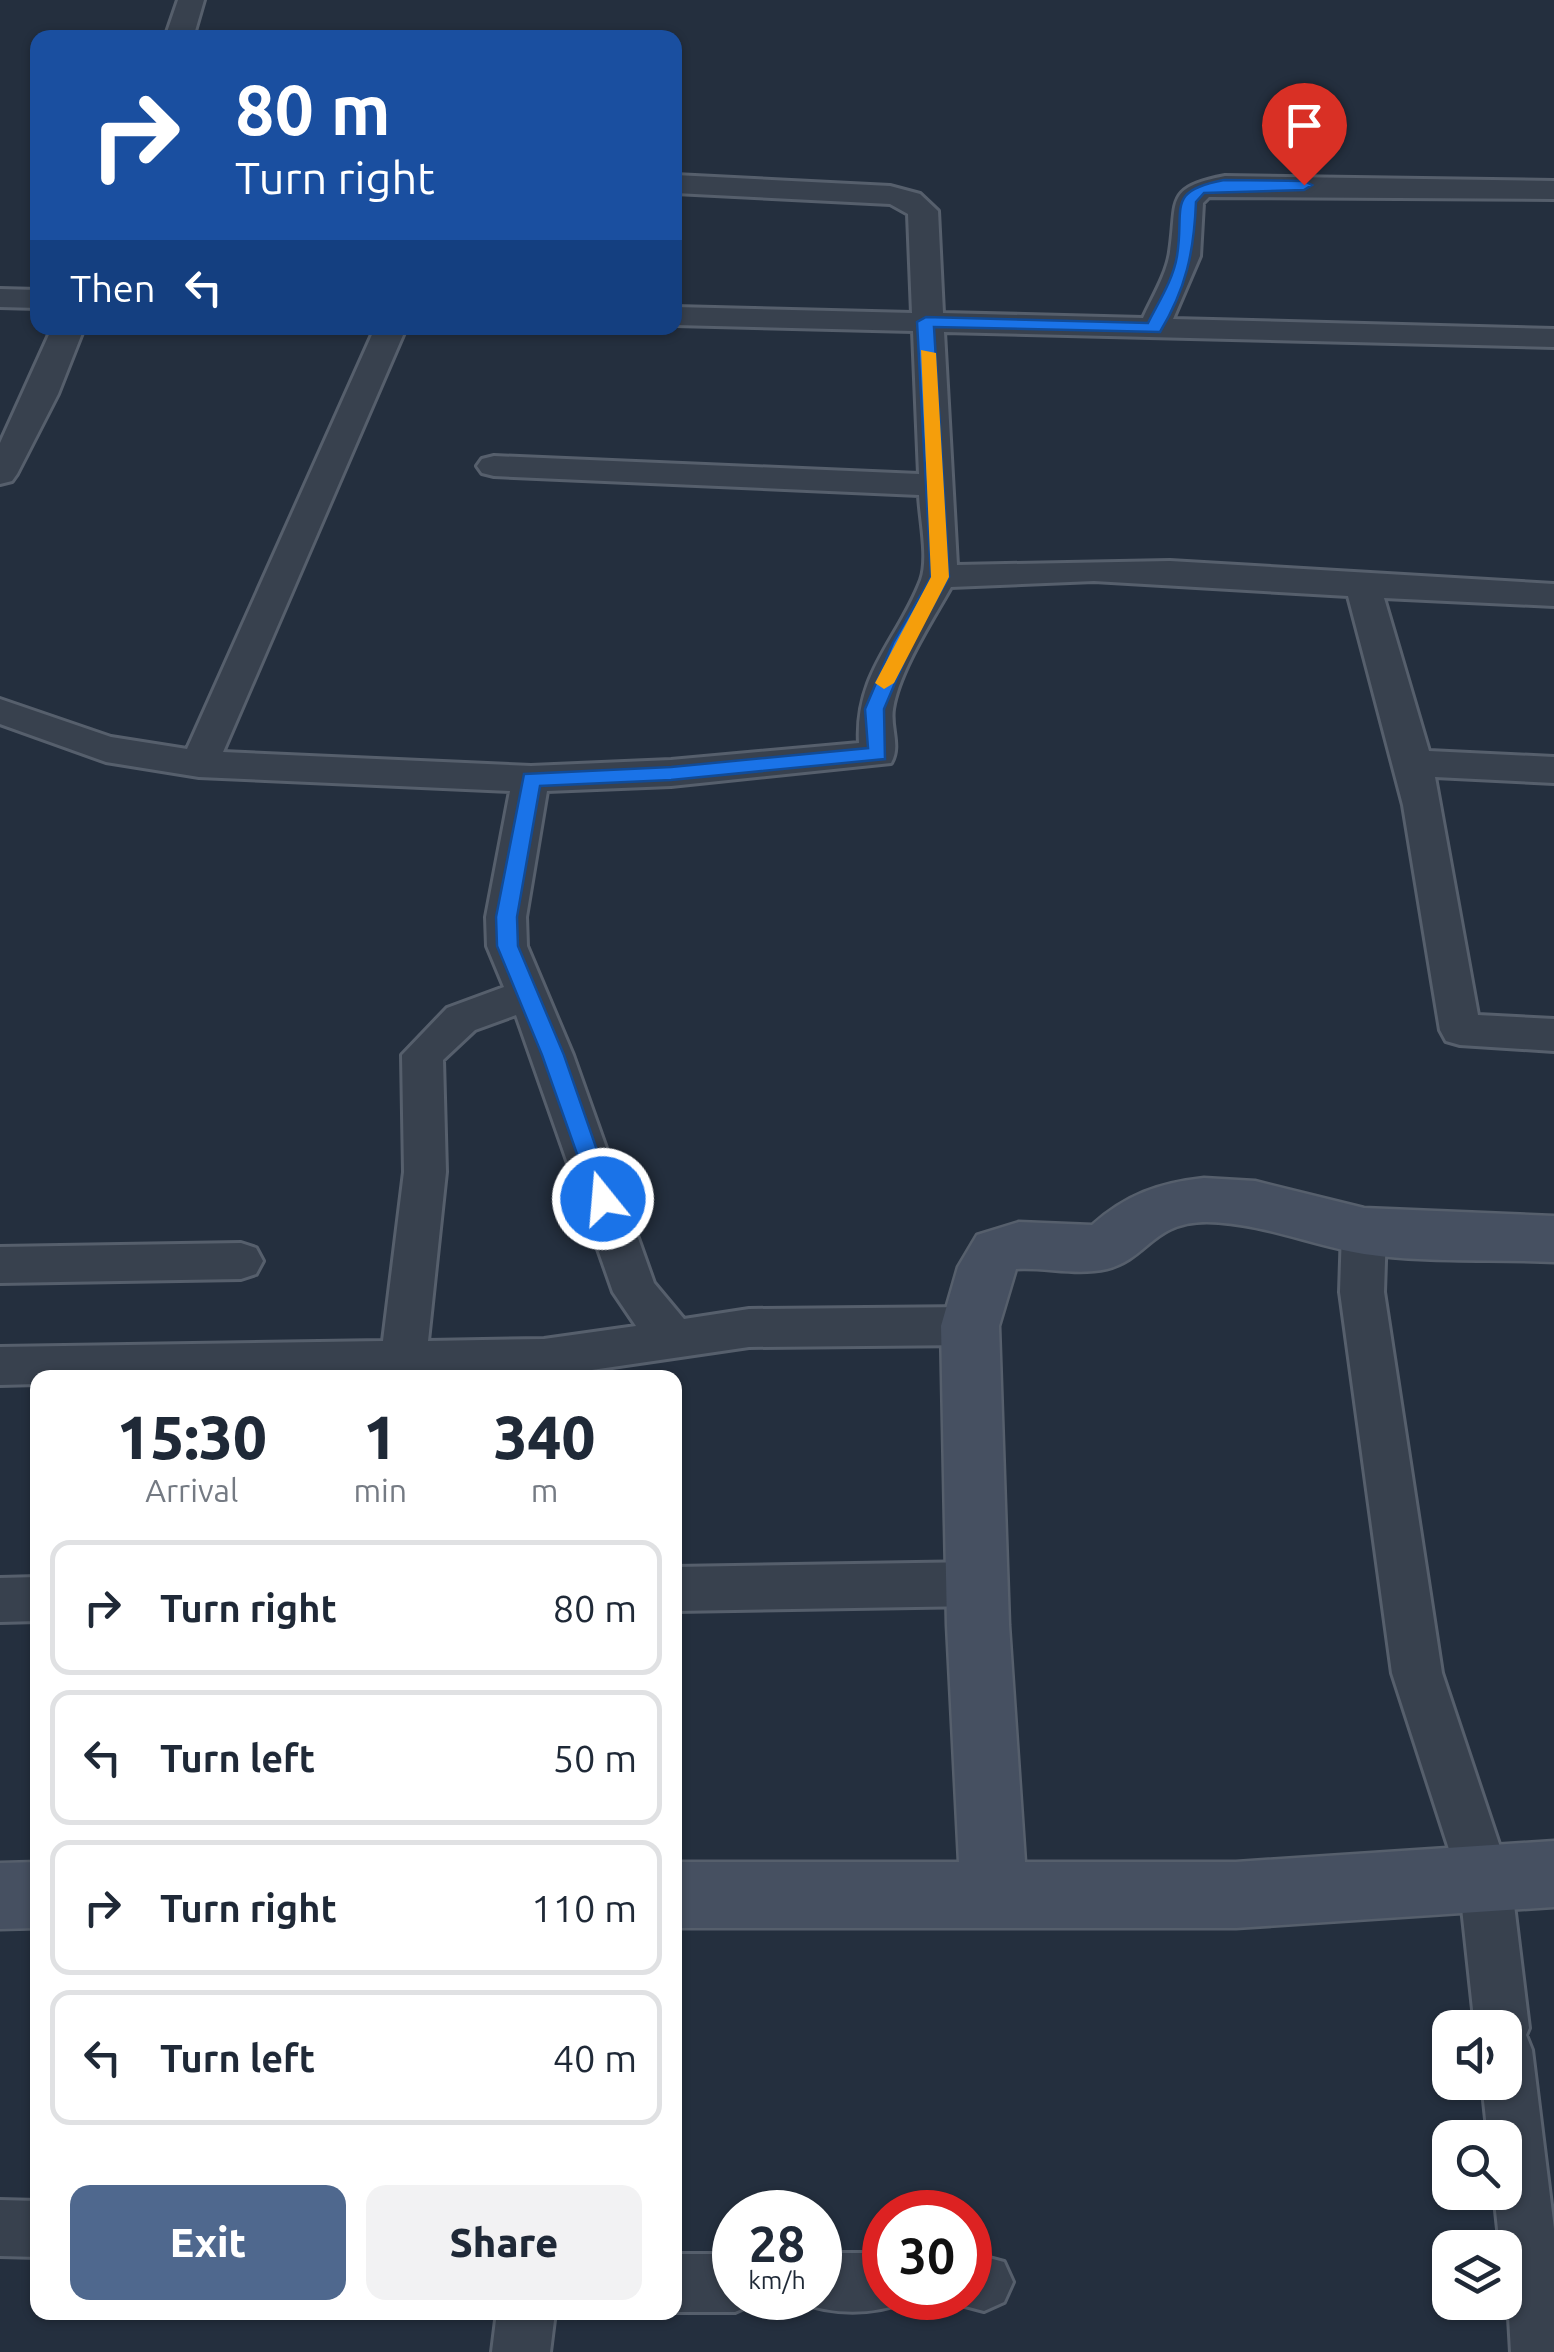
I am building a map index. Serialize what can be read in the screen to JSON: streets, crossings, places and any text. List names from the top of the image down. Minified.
{"page":{"turn":["80 m","Turn right"],"then":"Then","eta":["15:30","Arrival","1","min","340","m"],"list":[{"name":"Turn right","value":"80 m"},{"name":"Turn left","value":"50 m"},{"name":"Turn right","value":"110 m"},{"name":"Turn left","value":"40 m"}],"buttons":["Exit","Share"],"speed":"28 km/h","limit":"30"}}
